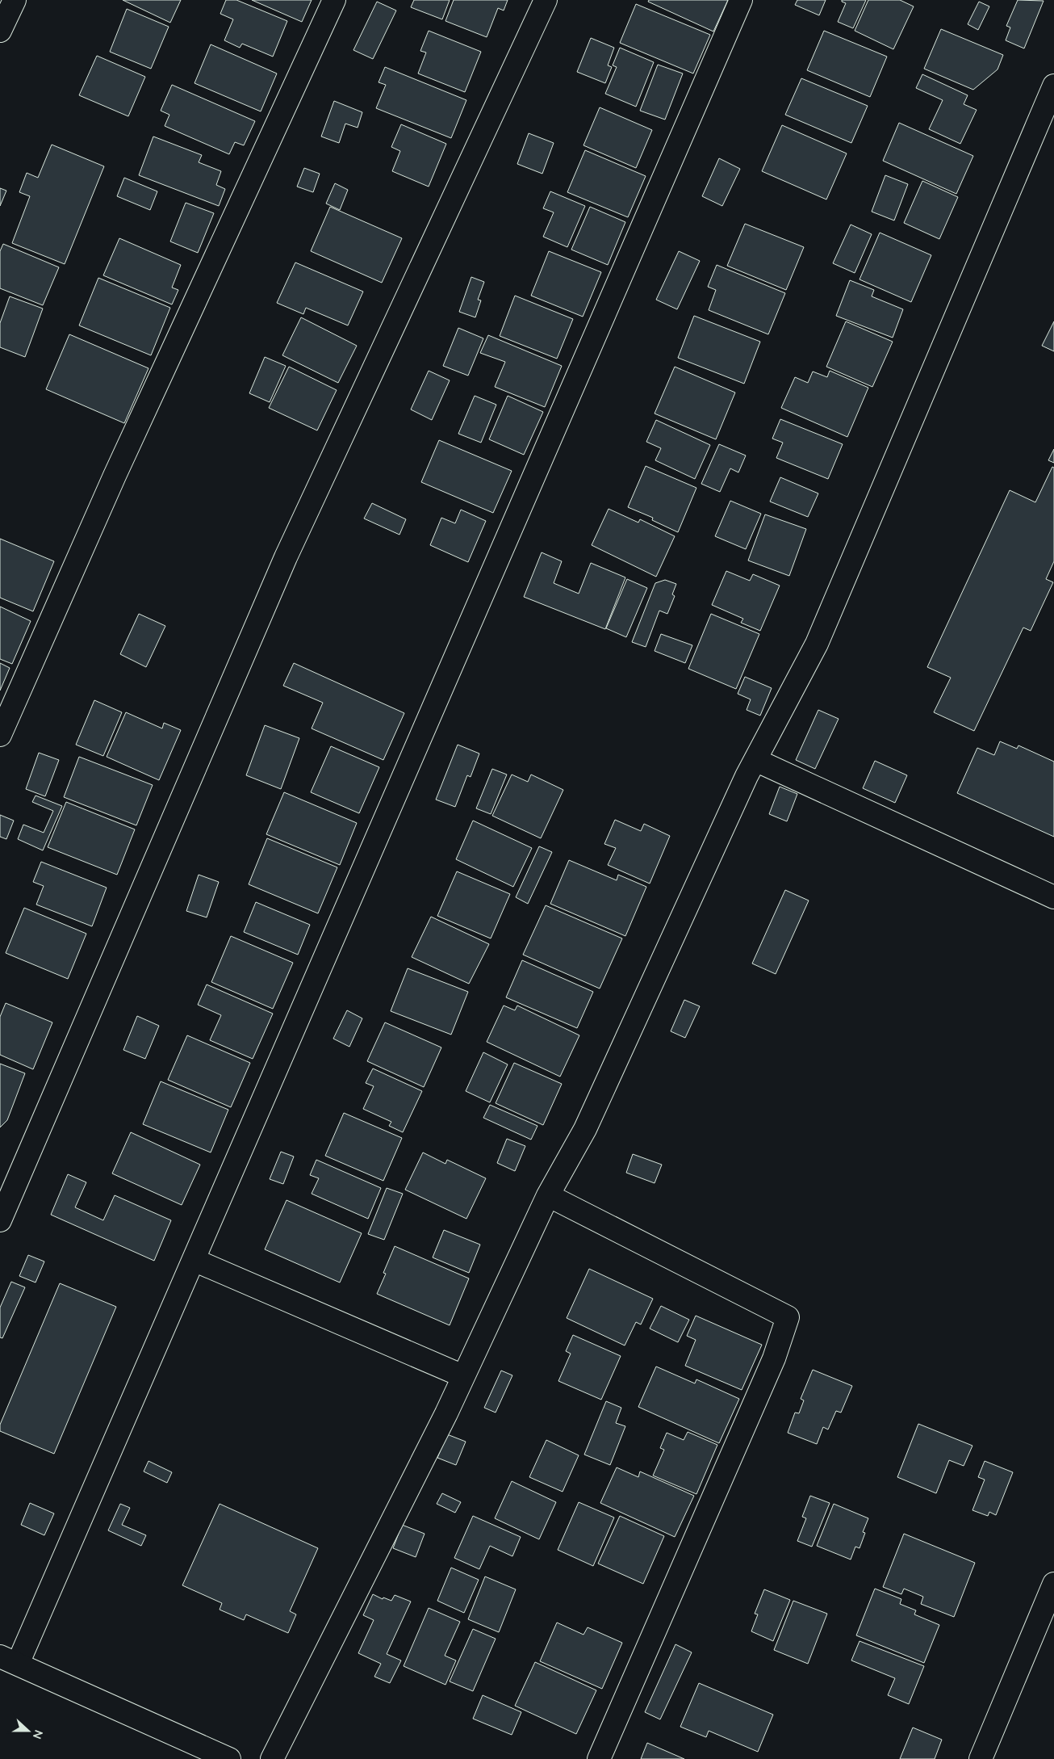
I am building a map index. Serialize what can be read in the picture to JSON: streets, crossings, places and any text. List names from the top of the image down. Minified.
{"north":"right"}
